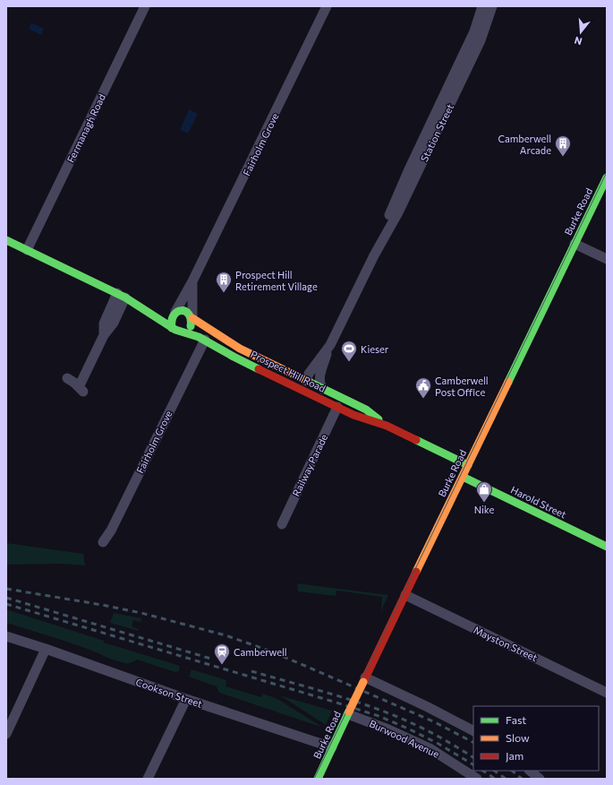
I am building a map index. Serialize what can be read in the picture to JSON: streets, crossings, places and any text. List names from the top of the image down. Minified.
{"streets":{"main road":["Burke Road","Prospect Hill Road","Harold Street"],"street":["Fermanagh Road","Station Street","Fairholm Grove","Railway Parade","Mayston Street","Cookson Street","Burwood Avenue"]},"crossings":[["Station Street","Prospect Hill Road"],["Fairholm Grove","Prospect Hill Road"],["Burke Road","Prospect Hill Road"],["Burke Road","Harold Street"],["Burke Road","Mayston Street"],["Burke Road","Cookson Street"],["Burke Road","Burwood Avenue"],["Prospect Hill Road","Railway Parade"]],"places":{"building":["Camberwell Arcade","Prospect Hill Retirement Village"],"sports":["Kieser"],"public building":["Camberwell Post Office"],"shop":["Nike"],"station":["Camberwell"]},"legend":["Fast","Slow","Jam"],"north":"bottom"}
